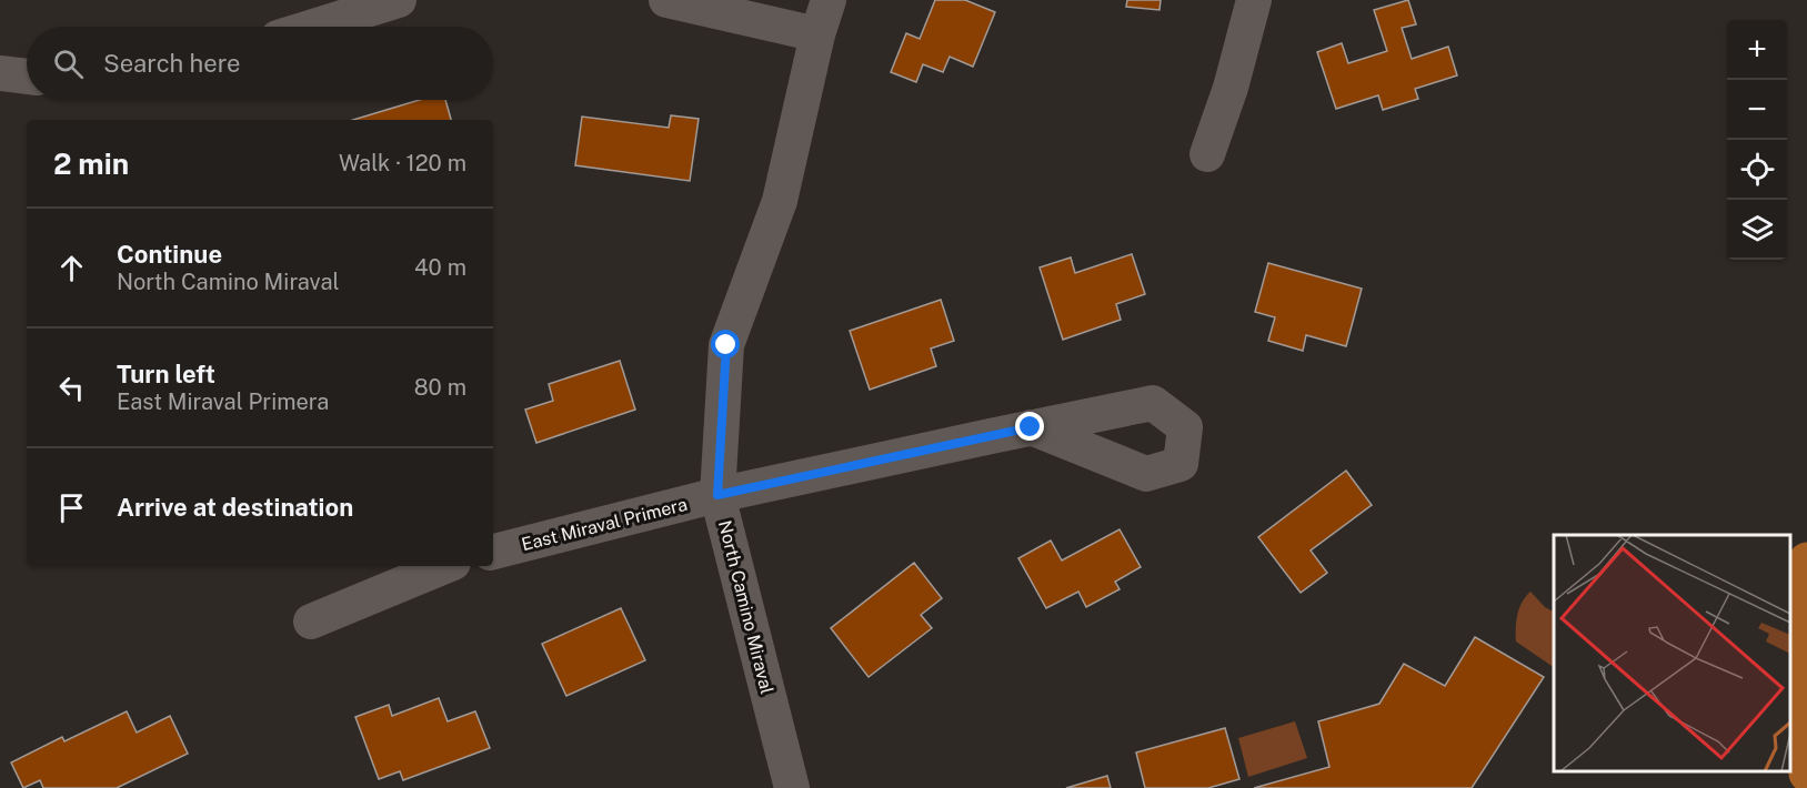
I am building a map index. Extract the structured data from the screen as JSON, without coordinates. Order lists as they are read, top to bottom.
{
  "streets": {
    "street": ["East Miraval Primera", "North Camino Miraval"]
  },
  "crossings": [
    ["East Miraval Primera", "North Camino Miraval"]
  ],
  "page": {
    "map_buttons": ["+", "−"],
    "search": "Search here",
    "heading": ["2 min", "Walk · 120 m"],
    "list": [
      ["Continue", "North Camino Miraval", "40 m"],
      ["Turn left", "East Miraval Primera", "80 m"],
      "Arrive at destination"
    ]
  }
}
